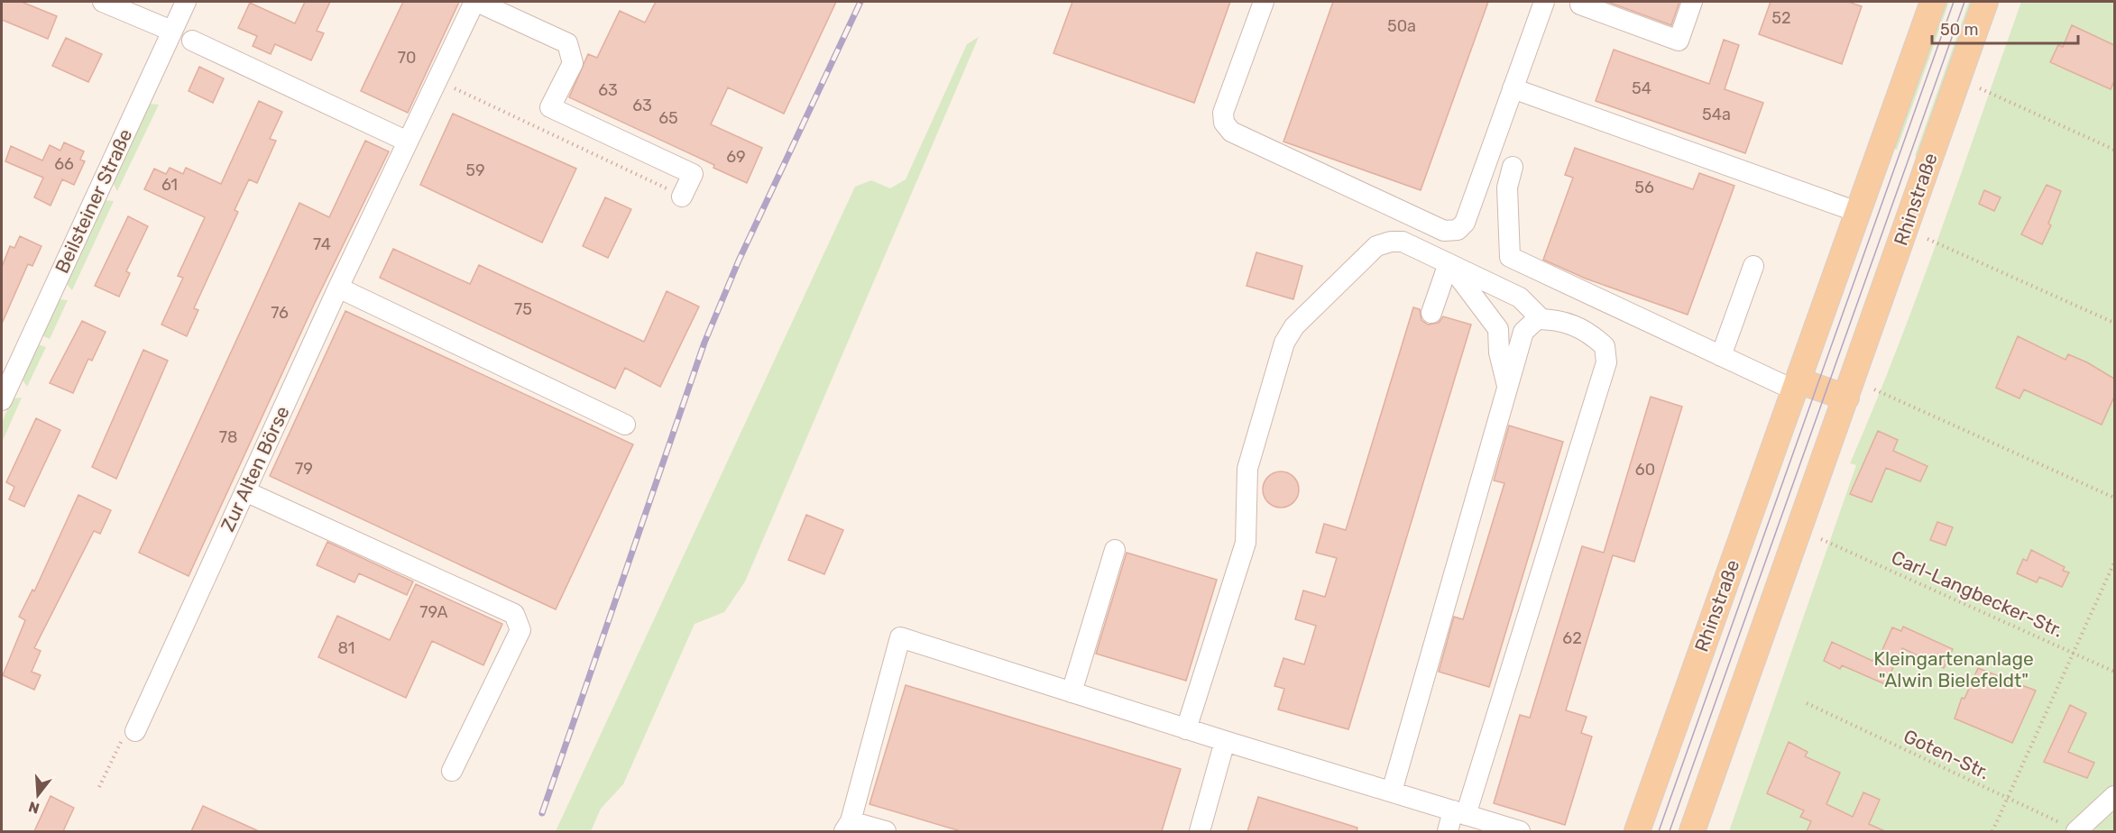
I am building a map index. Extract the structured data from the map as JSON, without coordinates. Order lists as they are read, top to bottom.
{
  "streets": {
    "main road": ["Rhinstraße"],
    "street": ["Beilsteiner Straße", "Zur Alten Börse"],
    "path": ["Carl-Langbecker-Str.", "Goten-Str."]
  },
  "parks": ["Kleingartenanlage \"Alwin Bielefeldt\""],
  "house_numbers": [
    "52",
    "50a",
    "70",
    "54",
    "63",
    "63",
    "54a",
    "65",
    "69",
    "66",
    "59",
    "61",
    "56",
    "74",
    "75",
    "76",
    "78",
    "79",
    "60",
    "79A",
    "62",
    "81"
  ],
  "scale_bar": "50 m",
  "north": "bottom"
}
